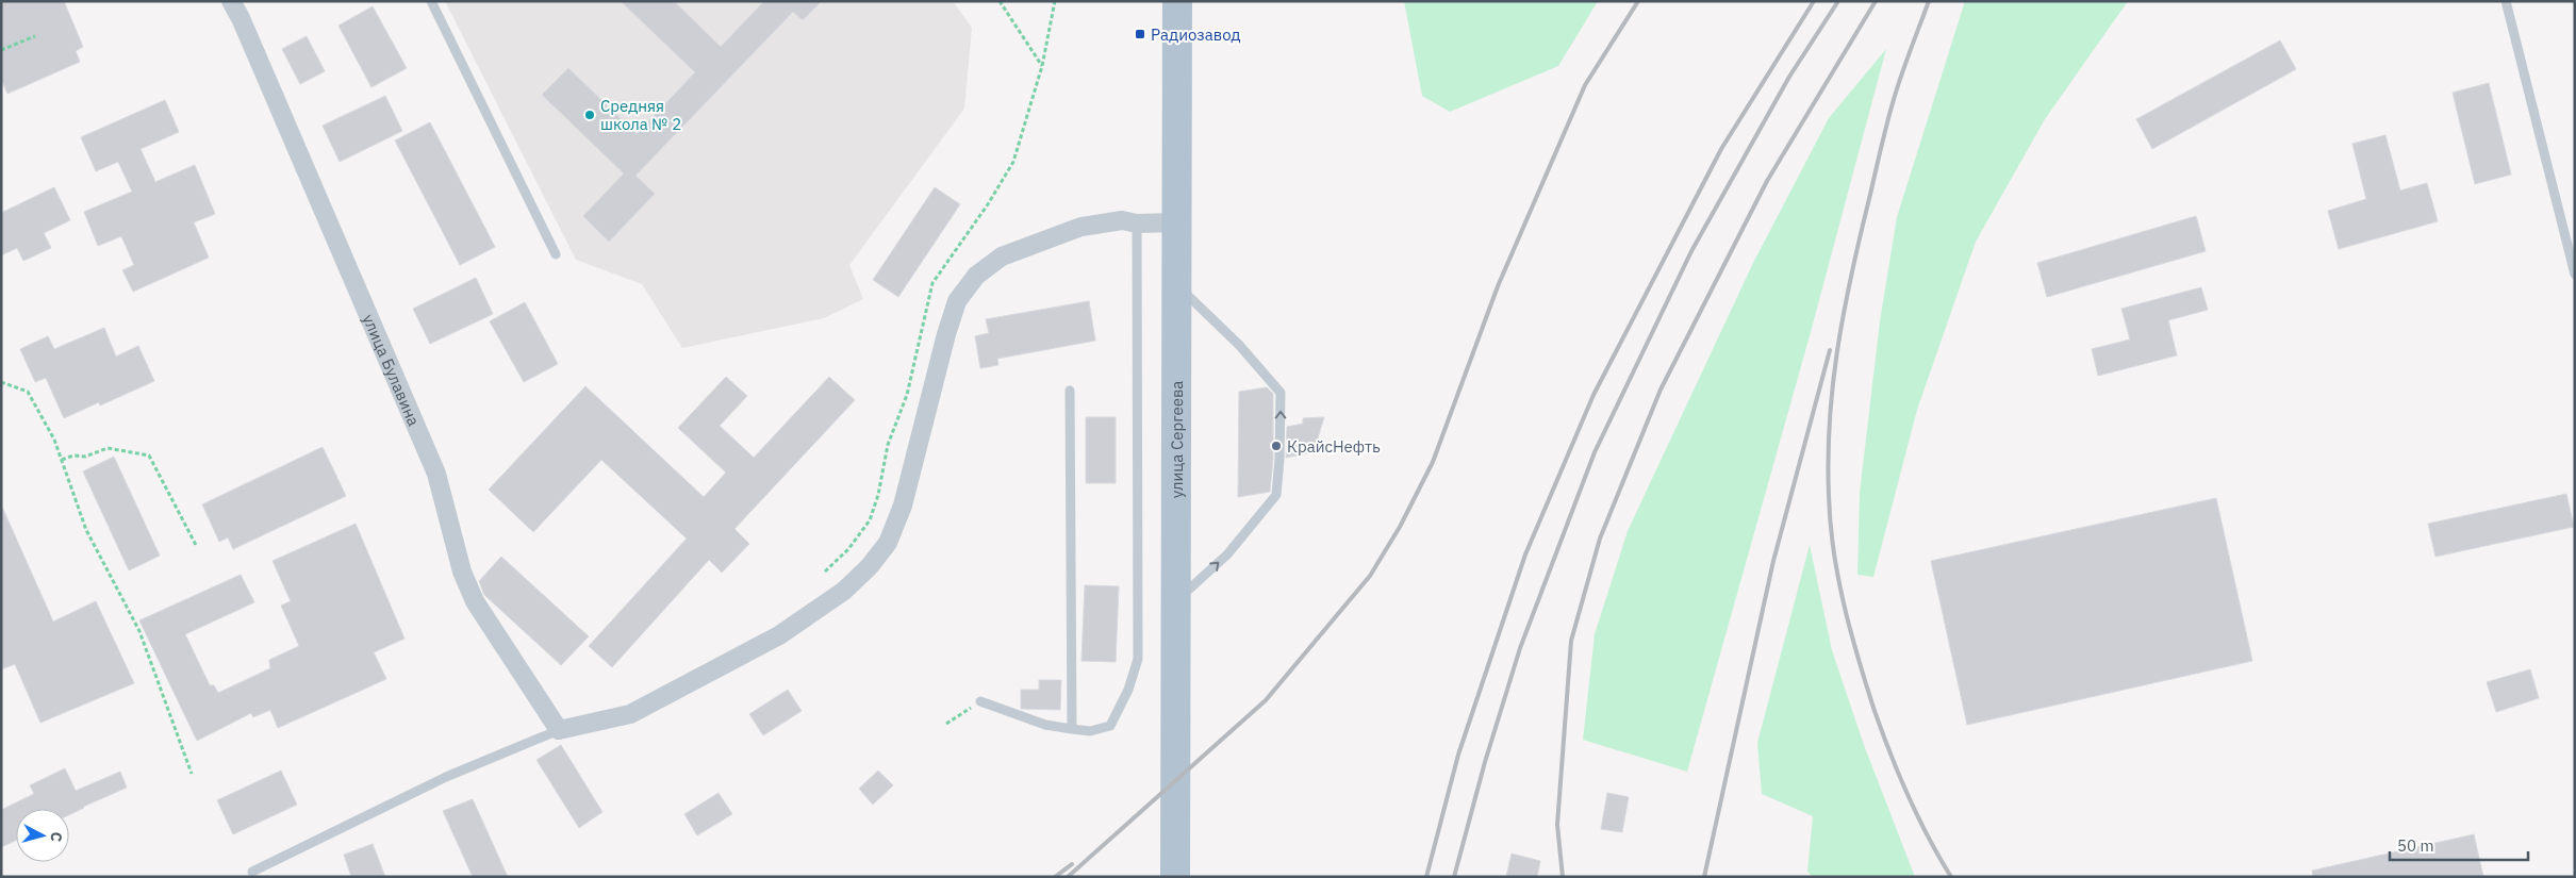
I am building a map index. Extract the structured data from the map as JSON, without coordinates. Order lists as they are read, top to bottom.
{
  "streets": {
    "main road": ["улица Сергеева"],
    "street": ["улица Булавина"]
  },
  "places": {
    "transit": ["Радиозавод"],
    "other": ["Средняя школа № 2", "КрайсНефть"]
  },
  "scale_bar": "50 m",
  "north": "right"
}
